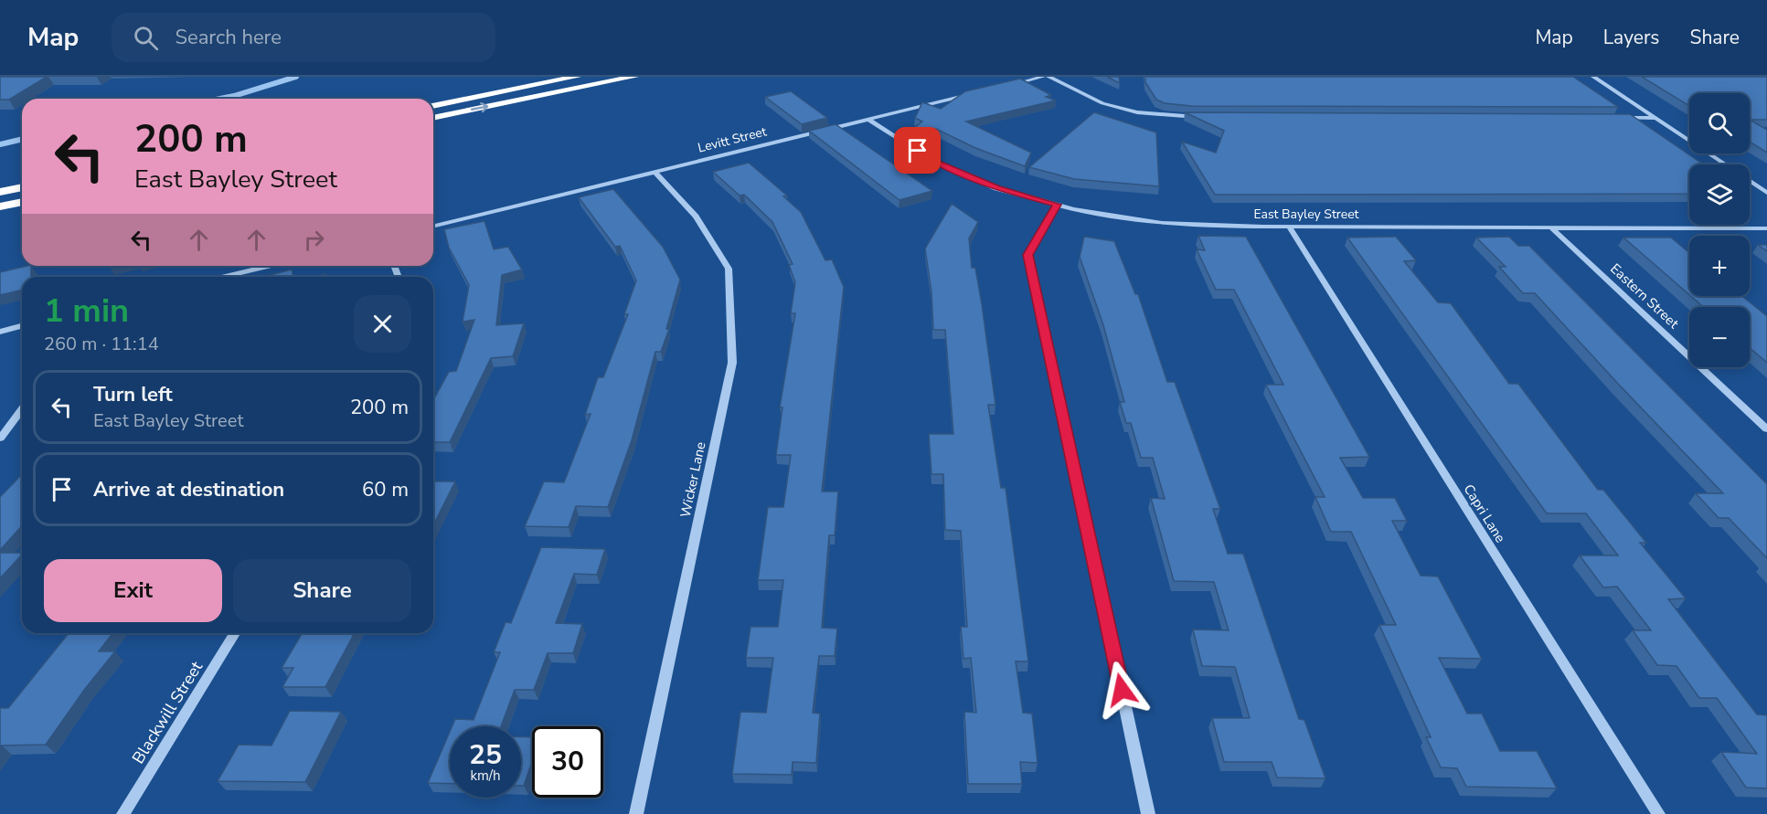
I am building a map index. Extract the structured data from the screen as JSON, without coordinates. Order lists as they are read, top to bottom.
{
  "streets": {
    "street": [
      "Levitt Street",
      "East Bayley Street",
      "Eastern Street",
      "Wicker Lane",
      "Capri Lane",
      "Blackwill Street"
    ]
  },
  "crossings": [
    ["Levitt Street", "East Bayley Street"],
    ["Levitt Street", "Wicker Lane"],
    ["East Bayley Street", "Eastern Street"],
    ["East Bayley Street", "Capri Lane"]
  ],
  "page": {
    "header": "Map",
    "search": "Search here",
    "nav": ["Map", "Layers", "Share"],
    "map_buttons": ["+", "−"],
    "turn": ["200 m", "East Bayley Street"],
    "heading": ["1 min", "260 m · 11:14"],
    "list": [
      {
        "name": "Turn left",
        "note": "East Bayley Street",
        "value": "200 m"
      },
      {
        "name": "Arrive at destination",
        "value": "60 m"
      }
    ],
    "buttons": ["Exit", "Share"],
    "speed": "25 km/h",
    "limit": "30"
  }
}
